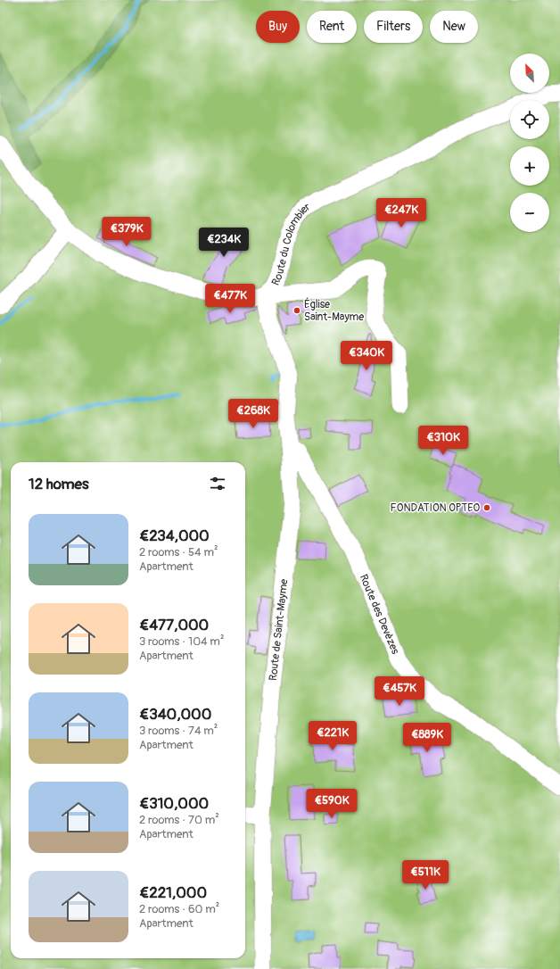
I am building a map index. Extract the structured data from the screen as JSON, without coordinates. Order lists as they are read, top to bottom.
{
  "streets": {
    "street": ["Route du Colombier", "Route des Devèzes", "Route de Saint-Mayme"]
  },
  "crossings": [
    ["Route du Colombier", "Route de Saint-Mayme"],
    ["Route des Devèzes", "Route de Saint-Mayme"]
  ],
  "places": ["Église Saint-Mayme", "FONDATION OPTEO"],
  "north": "top left",
  "page": {
    "chip": [
      "Buy",
      "Rent",
      "Filters",
      "New"
    ],
    "map_buttons": ["+", "−"],
    "price": [
      "€247K",
      "€379K",
      "€234K",
      "€477K",
      "€340K",
      "€268K",
      "€310K",
      "€457K",
      "€221K",
      "€889K",
      "€590K",
      "€511K"
    ],
    "heading": "12 homes",
    "list": [
      {
        "name": "€234,000",
        "note": "2 rooms · 54 m² · Apartment"
      },
      {
        "name": "€477,000",
        "note": "3 rooms · 104 m² · Apartment"
      },
      {
        "name": "€340,000",
        "note": "3 rooms · 74 m² · Apartment"
      },
      {
        "name": "€310,000",
        "note": "2 rooms · 70 m² · Apartment"
      },
      {
        "name": "€221,000",
        "note": "2 rooms · 60 m² · Apartment"
      }
    ]
  }
}
